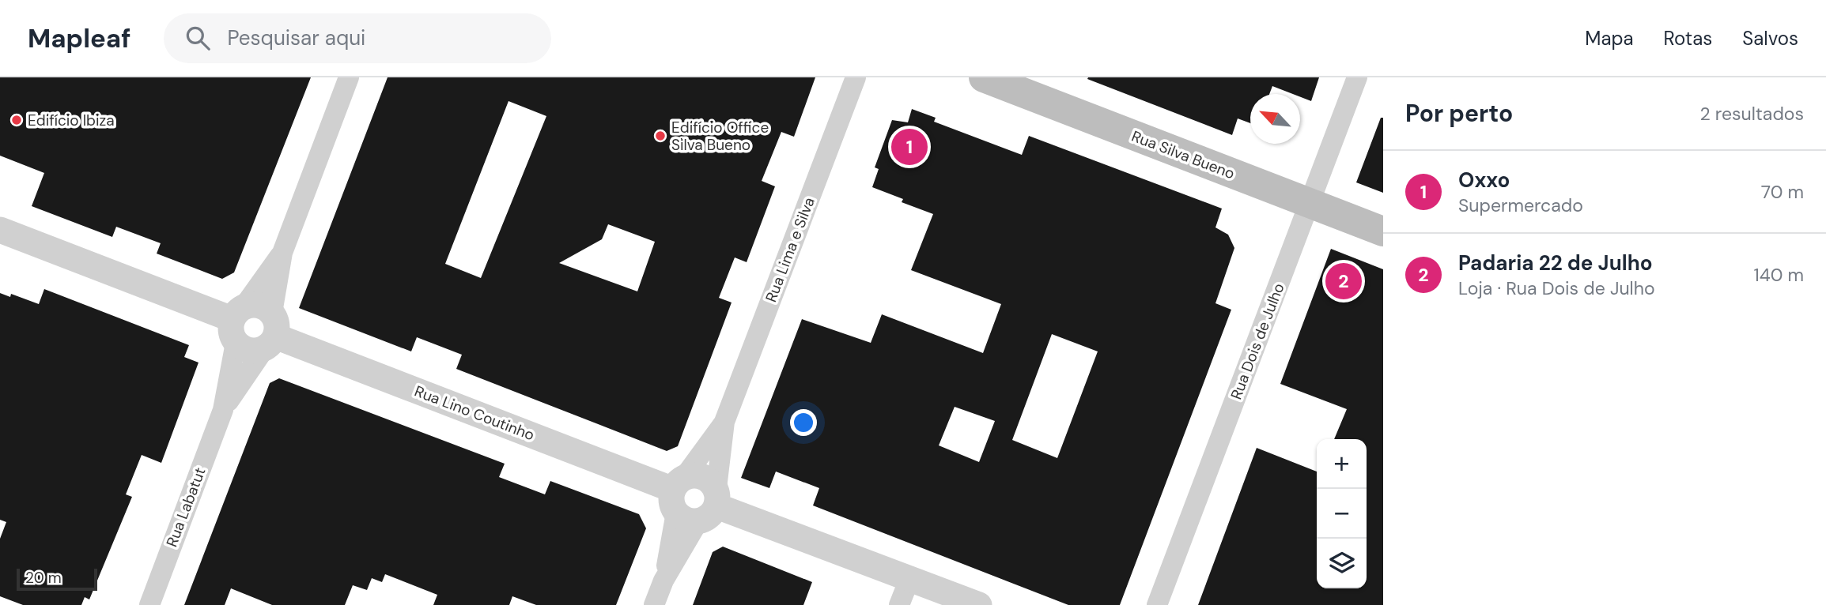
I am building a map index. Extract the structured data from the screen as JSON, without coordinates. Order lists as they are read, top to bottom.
{
  "streets": {
    "main road": ["Rua Silva Bueno"],
    "street": [
      "Rua Lima e Silva",
      "Rua Dois de Julho",
      "Rua Lino Coutinho",
      "Rua Labatut"
    ]
  },
  "crossings": [
    ["Rua Silva Bueno", "Rua Dois de Julho"],
    ["Rua Lima e Silva", "Rua Lino Coutinho"],
    ["Rua Lino Coutinho", "Rua Labatut"]
  ],
  "places": ["Edifício Ibiza", "Edifício Office Silva Bueno"],
  "scale_bar": "20 m",
  "north": "top left",
  "page": {
    "header": "Mapleaf",
    "search": "Pesquisar aqui",
    "nav": ["Mapa", "Rotas", "Salvos"],
    "heading": ["Por perto", "2 resultados"],
    "pins": ["1", "2"],
    "list": [
      {
        "mark": "1",
        "name": "Oxxo",
        "note": "Supermercado",
        "value": "70 m"
      },
      {
        "mark": "2",
        "name": "Padaria 22 de Julho",
        "note": "Loja · Rua Dois de Julho",
        "value": "140 m"
      }
    ],
    "map_buttons": ["+", "−"],
    "scale": "20 m"
  }
}
